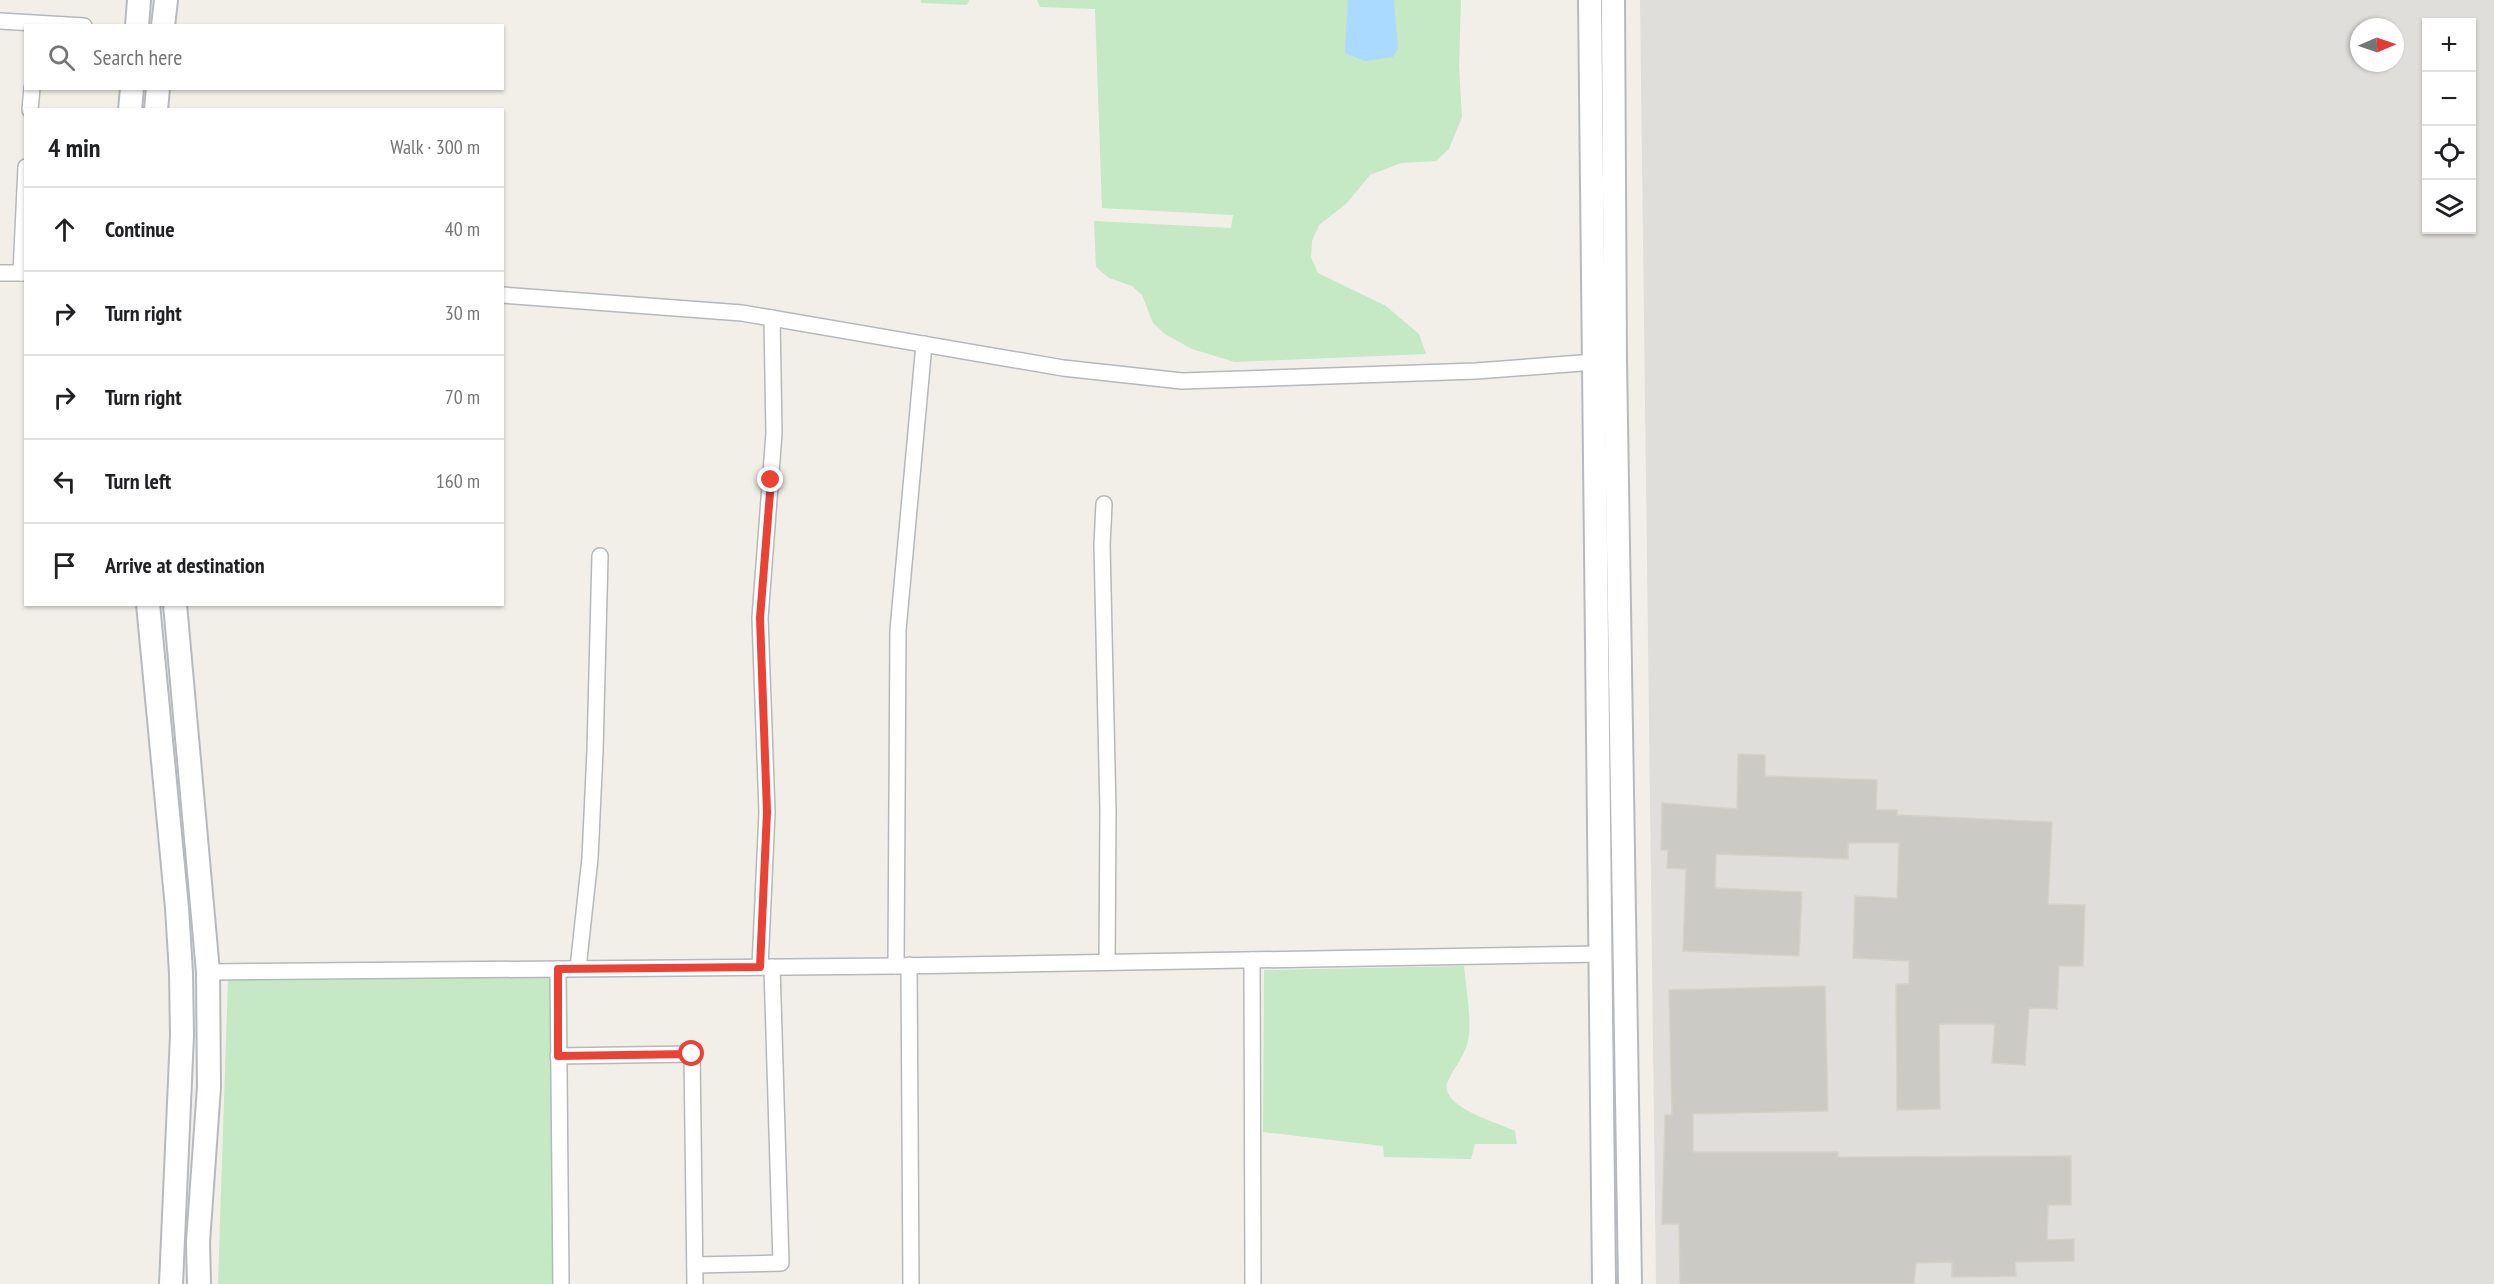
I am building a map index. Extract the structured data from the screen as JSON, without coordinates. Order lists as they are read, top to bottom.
{
  "north": "right",
  "page": {
    "map_buttons": ["+", "−"],
    "search": "Search here",
    "heading": ["4 min", "Walk · 300 m"],
    "list": [
      ["Continue", "40 m"],
      ["Turn right", "30 m"],
      ["Turn right", "70 m"],
      ["Turn left", "160 m"],
      "Arrive at destination"
    ]
  }
}
